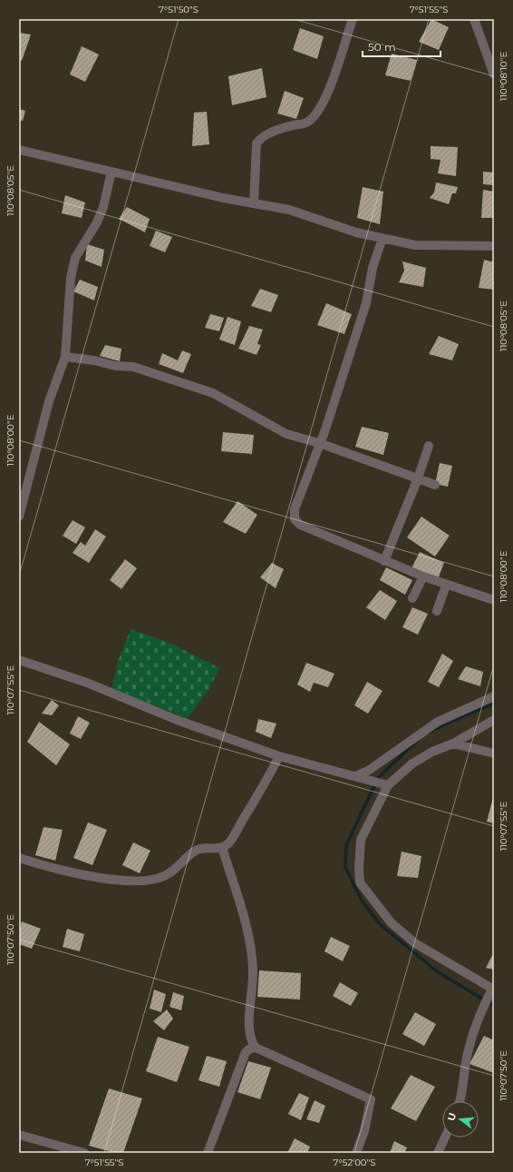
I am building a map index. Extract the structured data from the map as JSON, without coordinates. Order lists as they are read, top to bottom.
{
  "scale_bar": "50 m",
  "north": "left",
  "coordinates": [
    "7°51'50\"S",
    "7°51'55\"S",
    "110°08'10\"E",
    "110°08'05\"E",
    "110°08'00\"E",
    "110°07'55\"E",
    "110°07'50\"E",
    "7°52'00\"S"
  ]
}
